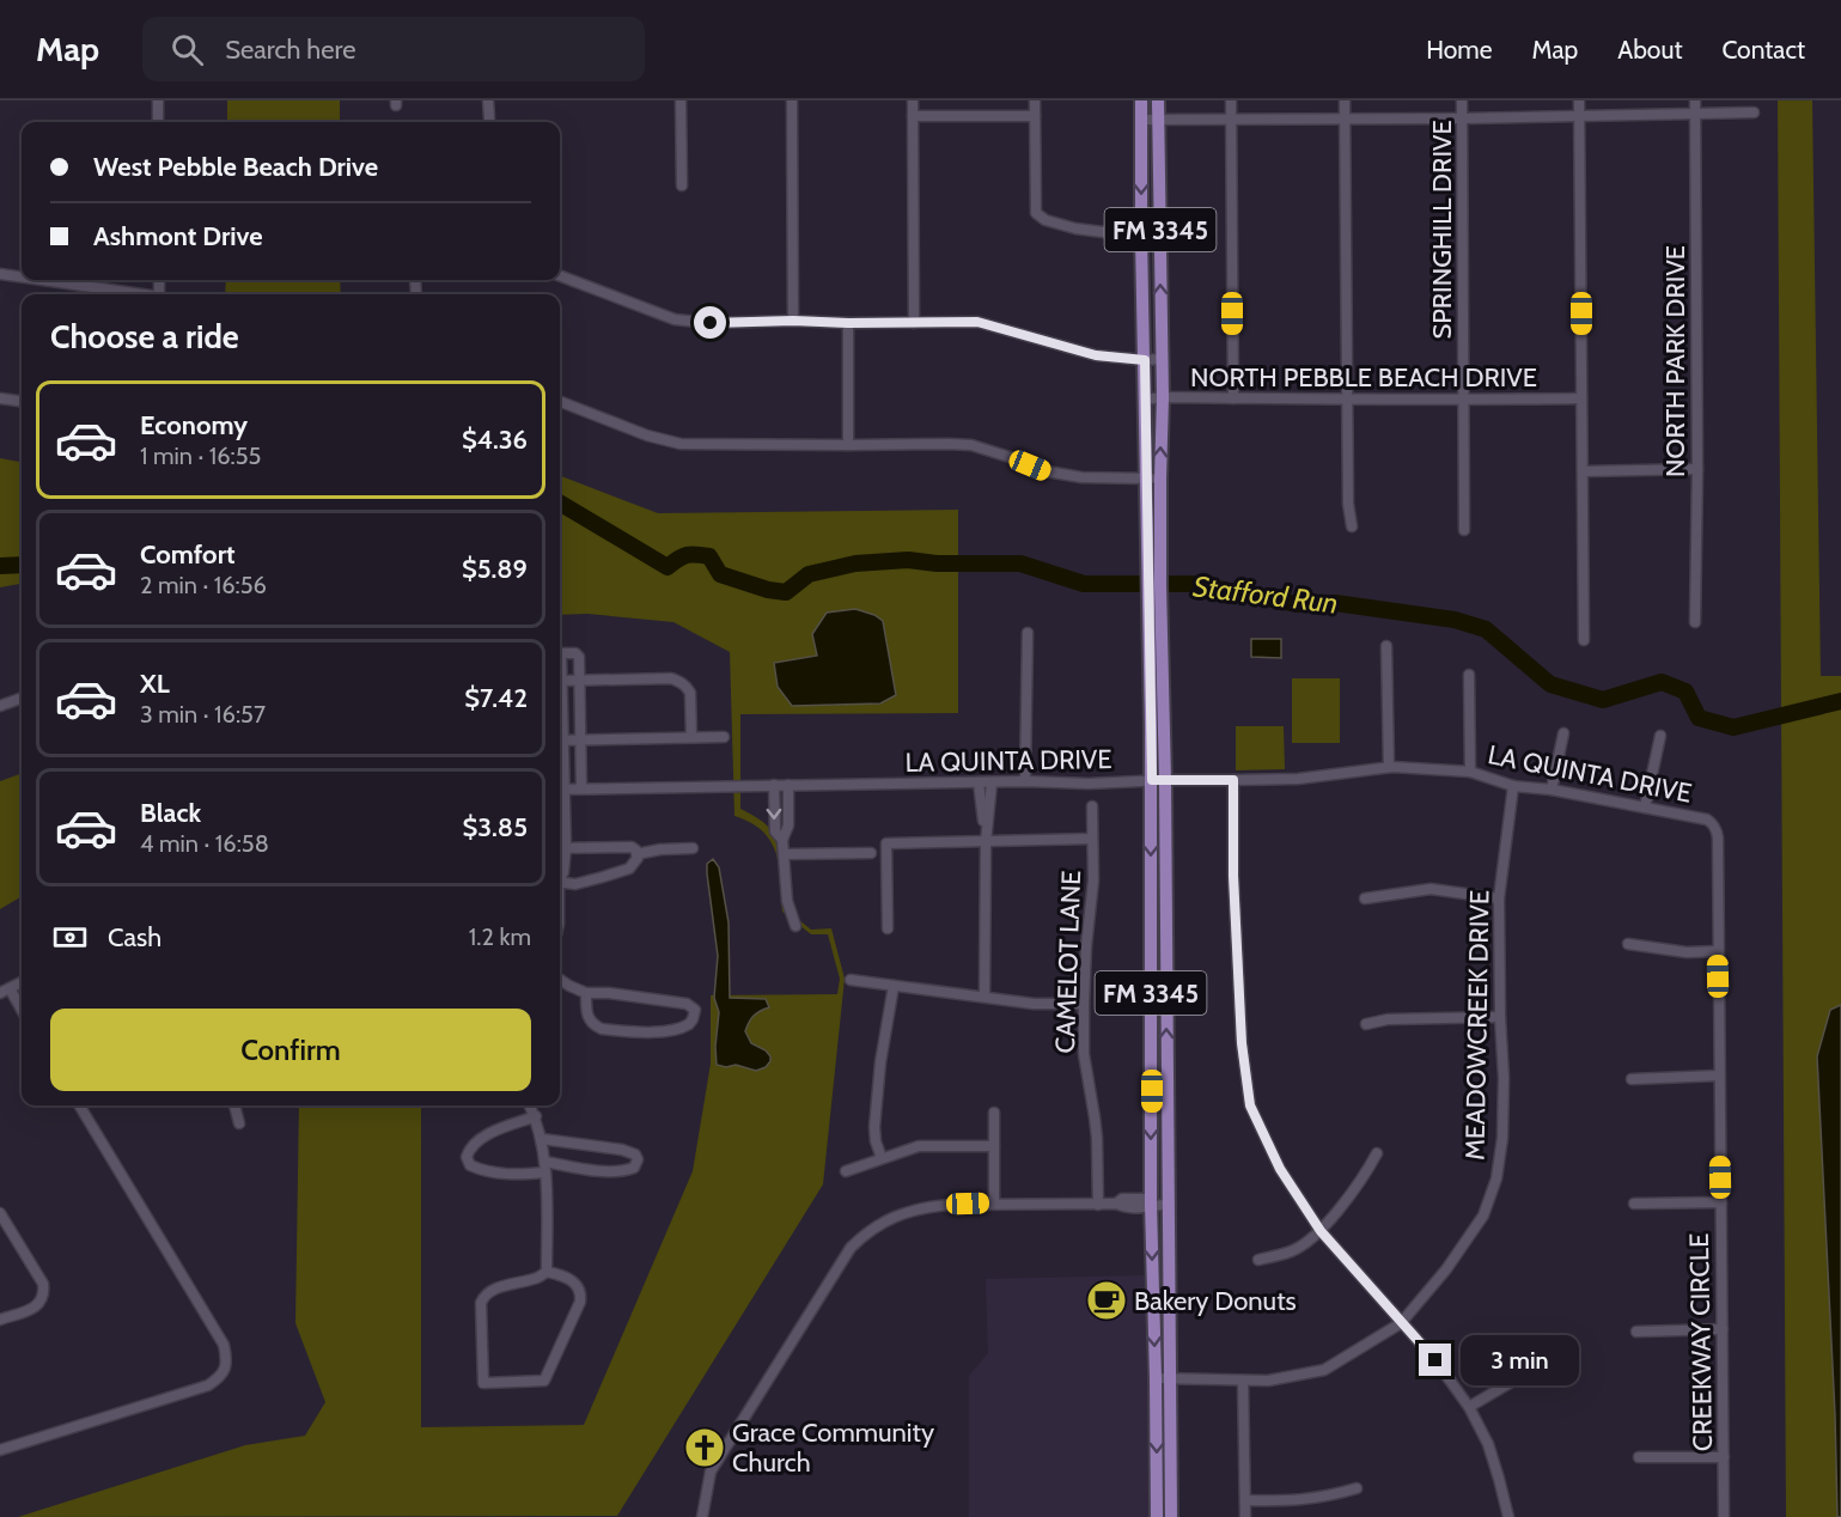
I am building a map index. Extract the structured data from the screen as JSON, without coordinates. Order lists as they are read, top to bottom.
{
  "streets": {
    "main road": ["FM 3345"],
    "street": [
      "SPRINGHILL DRIVE",
      "NORTH PARK DRIVE",
      "NORTH PEBBLE BEACH DRIVE",
      "LA QUINTA DRIVE",
      "CAMELOT LANE",
      "MEADOWCREEK DRIVE",
      "CREEKWAY CIRCLE"
    ]
  },
  "crossings": [
    ["FM 3345", "NORTH PEBBLE BEACH DRIVE"],
    ["FM 3345", "LA QUINTA DRIVE"],
    ["FM 3345", "MEADOWCREEK DRIVE"],
    ["SPRINGHILL DRIVE", "NORTH PEBBLE BEACH DRIVE"],
    ["LA QUINTA DRIVE", "MEADOWCREEK DRIVE"],
    ["LA QUINTA DRIVE", "CREEKWAY CIRCLE"]
  ],
  "water": ["Stafford Run"],
  "places": {
    "cafe": ["Bakery Donuts"],
    "church": ["Grace Community Church"]
  },
  "page": {
    "header": "Map",
    "search": "Search here",
    "nav": [
      "Home",
      "Map",
      "About",
      "Contact"
    ],
    "banner": ["West Pebble Beach Drive", "Ashmont Drive"],
    "heading": "Choose a ride",
    "list": [
      {
        "name": "Economy",
        "note": "1 min · 16:55",
        "value": "$4.36"
      },
      {
        "name": "Comfort",
        "note": "2 min · 16:56",
        "value": "$5.89"
      },
      {
        "name": "XL",
        "note": "3 min · 16:57",
        "value": "$7.42"
      },
      {
        "name": "Black",
        "note": "4 min · 16:58",
        "value": "$3.85"
      }
    ],
    "pay": ["Cash", "1.2 km"],
    "buttons": "Confirm",
    "bubble": "3 min"
  }
}
